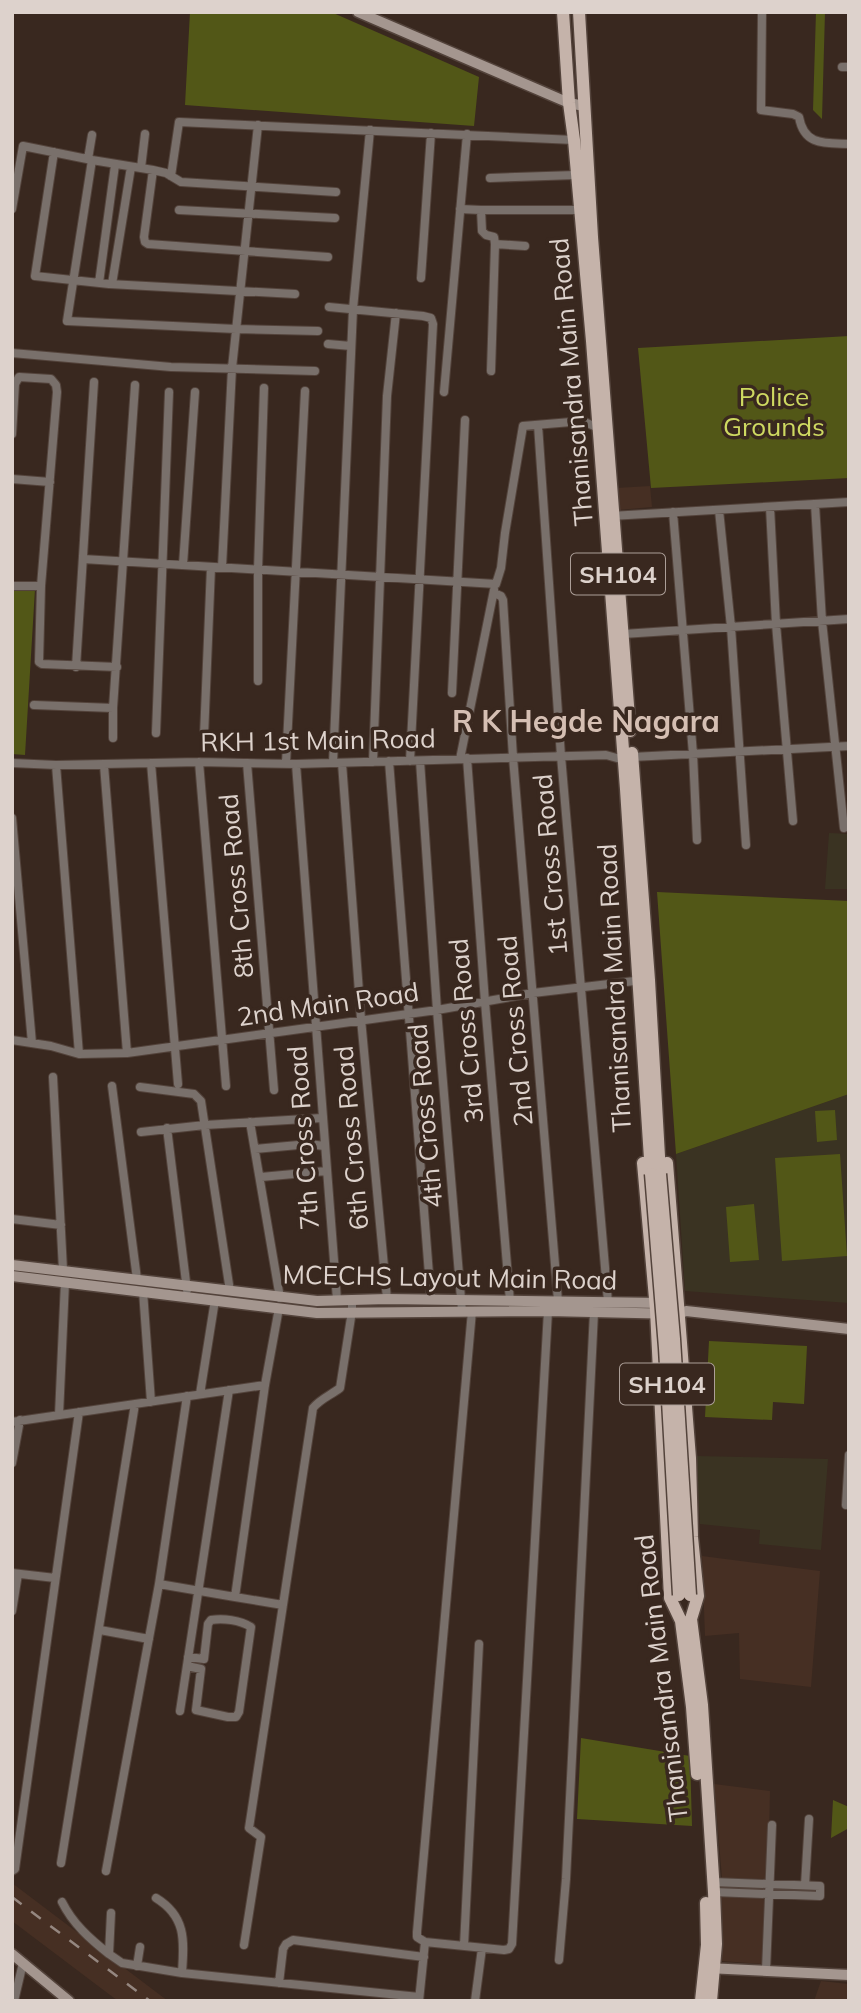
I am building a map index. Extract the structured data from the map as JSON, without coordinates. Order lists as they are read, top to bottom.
{
  "streets": {
    "main road": ["Thanisandra Main Road", "SH104", "MCECHS Layout Main Road"],
    "street": [
      "RKH 1st Main Road",
      "1st Cross Road",
      "8th Cross Road",
      "2nd Main Road",
      "3rd Cross Road",
      "2nd Cross Road",
      "4th Cross Road",
      "7th Cross Road",
      "6th Cross Road"
    ]
  },
  "crossings": [
    ["Thanisandra Main Road", "SH104"],
    ["Thanisandra Main Road", "RKH 1st Main Road"],
    ["Thanisandra Main Road", "2nd Main Road"],
    ["Thanisandra Main Road", "MCECHS Layout Main Road"],
    ["RKH 1st Main Road", "1st Cross Road"],
    ["RKH 1st Main Road", "8th Cross Road"],
    ["RKH 1st Main Road", "3rd Cross Road"],
    ["RKH 1st Main Road", "2nd Cross Road"],
    ["RKH 1st Main Road", "4th Cross Road"],
    ["RKH 1st Main Road", "7th Cross Road"],
    ["RKH 1st Main Road", "6th Cross Road"],
    ["1st Cross Road", "2nd Main Road"],
    ["1st Cross Road", "3rd Cross Road"],
    ["1st Cross Road", "MCECHS Layout Main Road"],
    ["8th Cross Road", "2nd Main Road"],
    ["2nd Main Road", "3rd Cross Road"],
    ["2nd Main Road", "2nd Cross Road"],
    ["2nd Main Road", "4th Cross Road"],
    ["2nd Main Road", "7th Cross Road"],
    ["2nd Main Road", "6th Cross Road"],
    ["3rd Cross Road", "2nd Cross Road"],
    ["3rd Cross Road", "MCECHS Layout Main Road"],
    ["2nd Cross Road", "MCECHS Layout Main Road"],
    ["4th Cross Road", "MCECHS Layout Main Road"],
    ["7th Cross Road", "MCECHS Layout Main Road"],
    ["6th Cross Road", "MCECHS Layout Main Road"]
  ],
  "districts": ["R K Hegde Nagara"],
  "parks": ["Police Grounds"]
}
